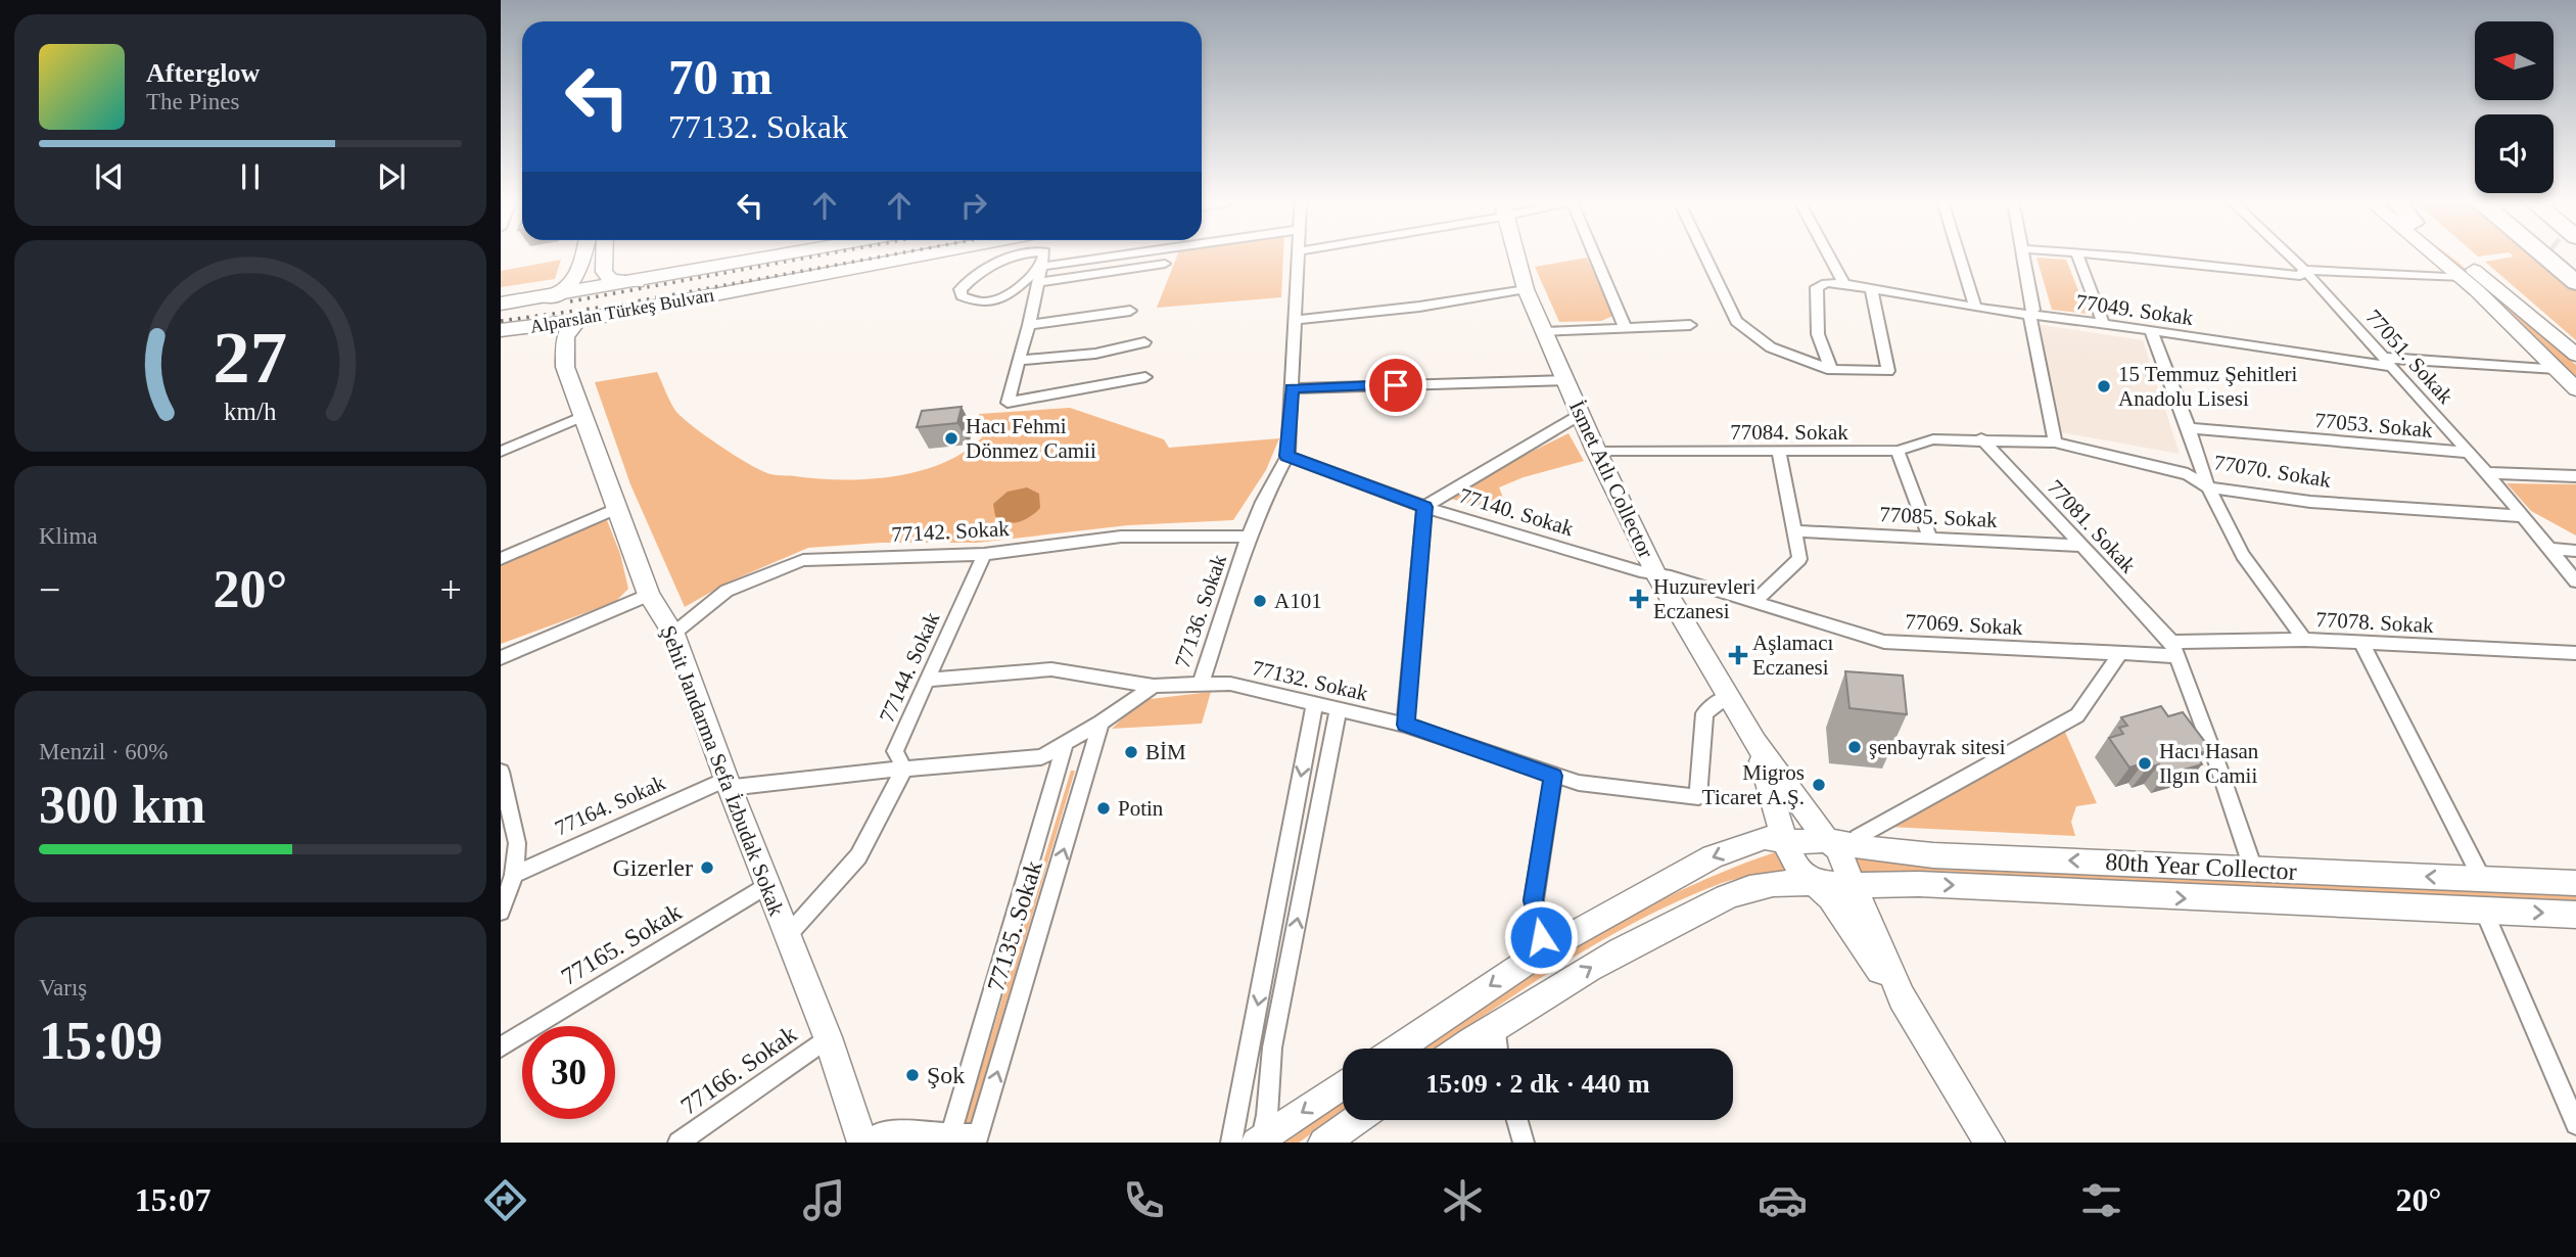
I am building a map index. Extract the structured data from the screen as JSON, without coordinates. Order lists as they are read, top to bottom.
{
  "streets": {
    "main road": [
      "Alparslan Türkeş Bulvarı",
      "İsmet Atlı Collector",
      "Şehit Jandarma Sefa İzbudak Sokak",
      "80th Year Collector"
    ],
    "street": [
      "77049. Sokak",
      "77051. Sokak",
      "77053. Sokak",
      "77084. Sokak",
      "77070. Sokak",
      "77140. Sokak",
      "77085. Sokak",
      "77081. Sokak",
      "77142. Sokak",
      "77136. Sokak",
      "77078. Sokak",
      "77069. Sokak",
      "77144. Sokak",
      "77132. Sokak",
      "77164. Sokak",
      "77135. Sokak",
      "77165. Sokak",
      "77166. Sokak"
    ]
  },
  "crossings": [
    ["77049. Sokak", "77051. Sokak"],
    ["Alparslan Türkeş Bulvarı", "Şehit Jandarma Sefa İzbudak Sokak"],
    ["77051. Sokak", "77053. Sokak"],
    ["77051. Sokak", "77070. Sokak"],
    ["77084. Sokak", "77070. Sokak"],
    ["77084. Sokak", "İsmet Atlı Collector"],
    ["77084. Sokak", "77081. Sokak"],
    ["77070. Sokak", "77081. Sokak"],
    ["İsmet Atlı Collector", "77140. Sokak"],
    ["İsmet Atlı Collector", "77132. Sokak"],
    ["İsmet Atlı Collector", "80th Year Collector"],
    ["77140. Sokak", "77136. Sokak"],
    ["77140. Sokak", "77069. Sokak"],
    ["77085. Sokak", "77081. Sokak"],
    ["77081. Sokak", "77078. Sokak"],
    ["77081. Sokak", "77069. Sokak"],
    ["77142. Sokak", "77136. Sokak"],
    ["77142. Sokak", "77144. Sokak"],
    ["77142. Sokak", "Şehit Jandarma Sefa İzbudak Sokak"],
    ["77136. Sokak", "77144. Sokak"],
    ["77136. Sokak", "77132. Sokak"],
    ["77136. Sokak", "Şehit Jandarma Sefa İzbudak Sokak"],
    ["77136. Sokak", "77164. Sokak"],
    ["77136. Sokak", "77135. Sokak"],
    ["77078. Sokak", "77069. Sokak"],
    ["Şehit Jandarma Sefa İzbudak Sokak", "77164. Sokak"],
    ["Şehit Jandarma Sefa İzbudak Sokak", "77165. Sokak"],
    ["Şehit Jandarma Sefa İzbudak Sokak", "77166. Sokak"]
  ],
  "places": {
    "other": [
      "15 Temmuz Şehitleri Anadolu Lisesi",
      "Hacı Fehmi Dönmez Camii",
      "A101",
      "şenbayrak sitesi",
      "BİM",
      "Hacı Hasan Ilgın Camii",
      "Migros Ticaret A.Ş.",
      "Potin",
      "Gizerler",
      "Şok"
    ],
    "health": ["Huzurevleri Eczanesi", "Aşlamacı Eczanesi"]
  },
  "north": "left",
  "page": {
    "turn": ["70 m", "77132. Sokak"],
    "song": ["Afterglow", "The Pines"],
    "tile": [
      "Klima",
      ["Menzil · 60%", "300 km"],
      ["Varış", "15:09"]
    ],
    "heat": ["−", "20°", "+"],
    "limit": "30",
    "trip": "15:09 · 2 dk · 440 m",
    "tabs": ["15:07", "20°"],
    "gauge": ["27", "km/h"]
  }
}
